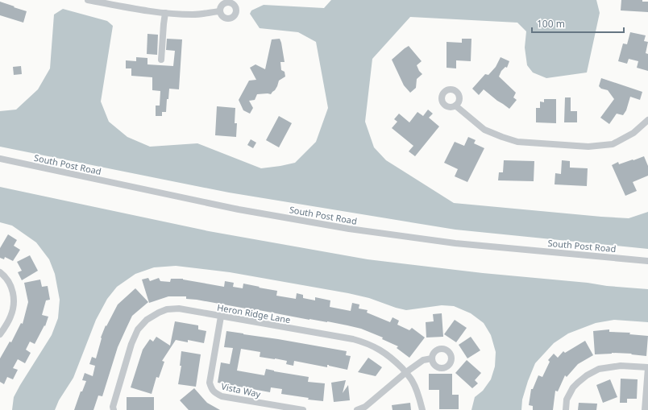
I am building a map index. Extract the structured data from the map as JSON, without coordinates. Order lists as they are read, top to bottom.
{
  "streets": {
    "street": ["South Post Road", "Heron Ridge Lane", "Vista Way"]
  },
  "crossings": [
    ["Heron Ridge Lane", "Vista Way"]
  ],
  "scale_bar": "100 m"
}
